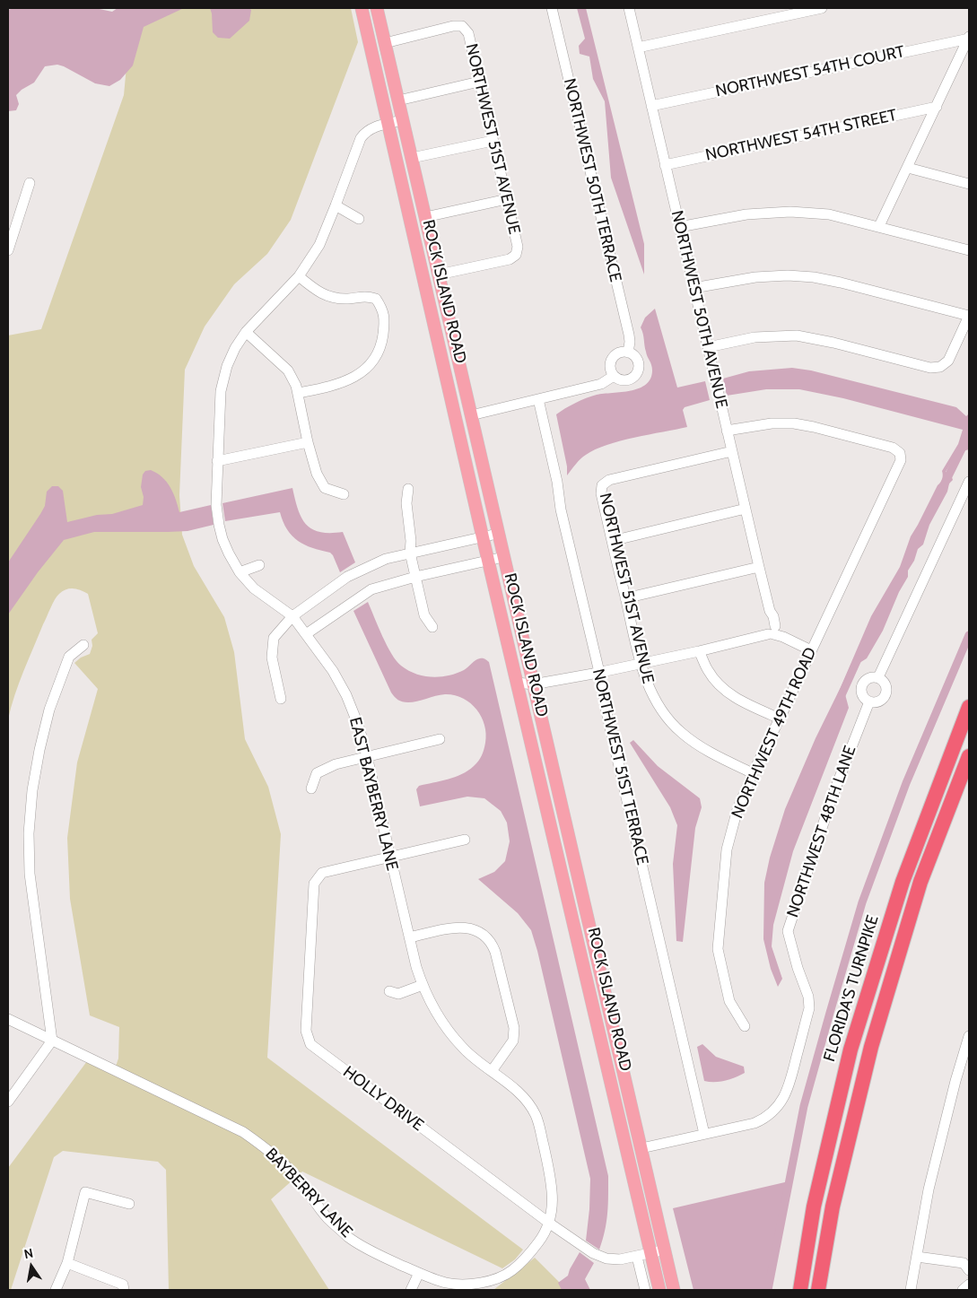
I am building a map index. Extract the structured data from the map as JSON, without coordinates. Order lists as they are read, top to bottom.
{
  "streets": {
    "highway": ["FLORIDA'S TURNPIKE"],
    "main road": ["ROCK ISLAND ROAD"],
    "street": [
      "NORTHWEST 54TH COURT",
      "NORTHWEST 54TH STREET",
      "NORTHWEST 51ST AVENUE",
      "NORTHWEST 50TH TERRACE",
      "NORTHWEST 50TH AVENUE",
      "NORTHWEST 49TH ROAD",
      "NORTHWEST 51ST TERRACE",
      "EAST BAYBERRY LANE",
      "NORTHWEST 48TH LANE",
      "HOLLY DRIVE",
      "BAYBERRY LANE"
    ]
  },
  "crossings": [
    ["NORTHWEST 54TH COURT", "NORTHWEST 50TH AVENUE"],
    ["NORTHWEST 54TH STREET", "NORTHWEST 50TH AVENUE"],
    ["NORTHWEST 51ST AVENUE", "ROCK ISLAND ROAD"],
    ["NORTHWEST 51ST AVENUE", "NORTHWEST 50TH AVENUE"],
    ["NORTHWEST 51ST AVENUE", "NORTHWEST 49TH ROAD"],
    ["ROCK ISLAND ROAD", "EAST BAYBERRY LANE"],
    ["ROCK ISLAND ROAD", "NORTHWEST 48TH LANE"],
    ["ROCK ISLAND ROAD", "HOLLY DRIVE"],
    ["NORTHWEST 50TH AVENUE", "NORTHWEST 49TH ROAD"],
    ["NORTHWEST 51ST TERRACE", "NORTHWEST 48TH LANE"],
    ["EAST BAYBERRY LANE", "HOLLY DRIVE"],
    ["EAST BAYBERRY LANE", "BAYBERRY LANE"],
    ["HOLLY DRIVE", "BAYBERRY LANE"]
  ],
  "north": "top"
}
